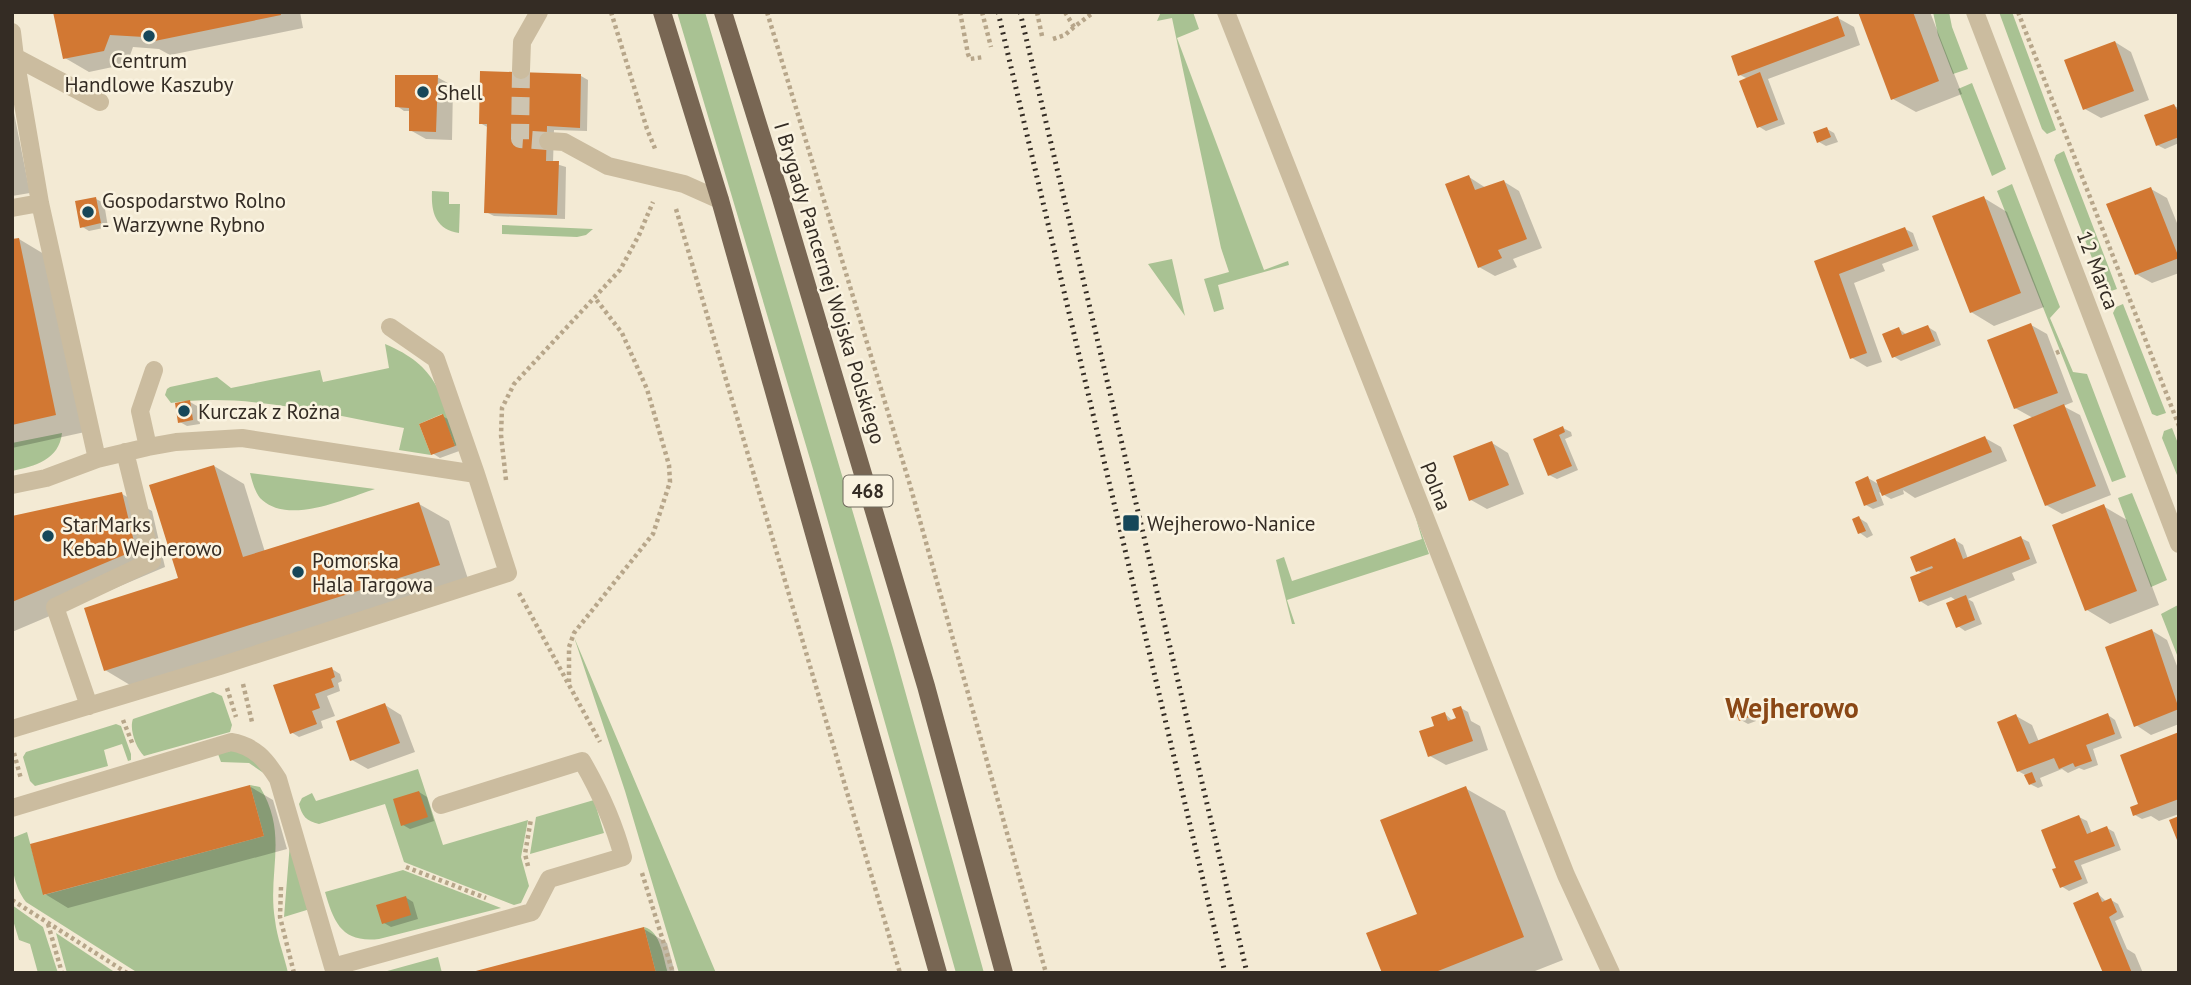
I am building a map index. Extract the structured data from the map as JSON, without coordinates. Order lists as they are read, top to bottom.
{
  "streets": {
    "main road": ["I Brygady Pancernej Wojska Polskiego", "468"],
    "street": ["12 Marca", "Polna"]
  },
  "districts": ["Wejherowo"],
  "places": {
    "other": [
      "Centrum Handlowe Kaszuby",
      "Shell",
      "Gospodarstwo Rolno - Warzywne Rybno",
      "Kurczak z Rożna",
      "StarMarks Kebab Wejherowo",
      "Pomorska Hala Targowa"
    ],
    "transit": ["Wejherowo-Nanice"]
  }
}
